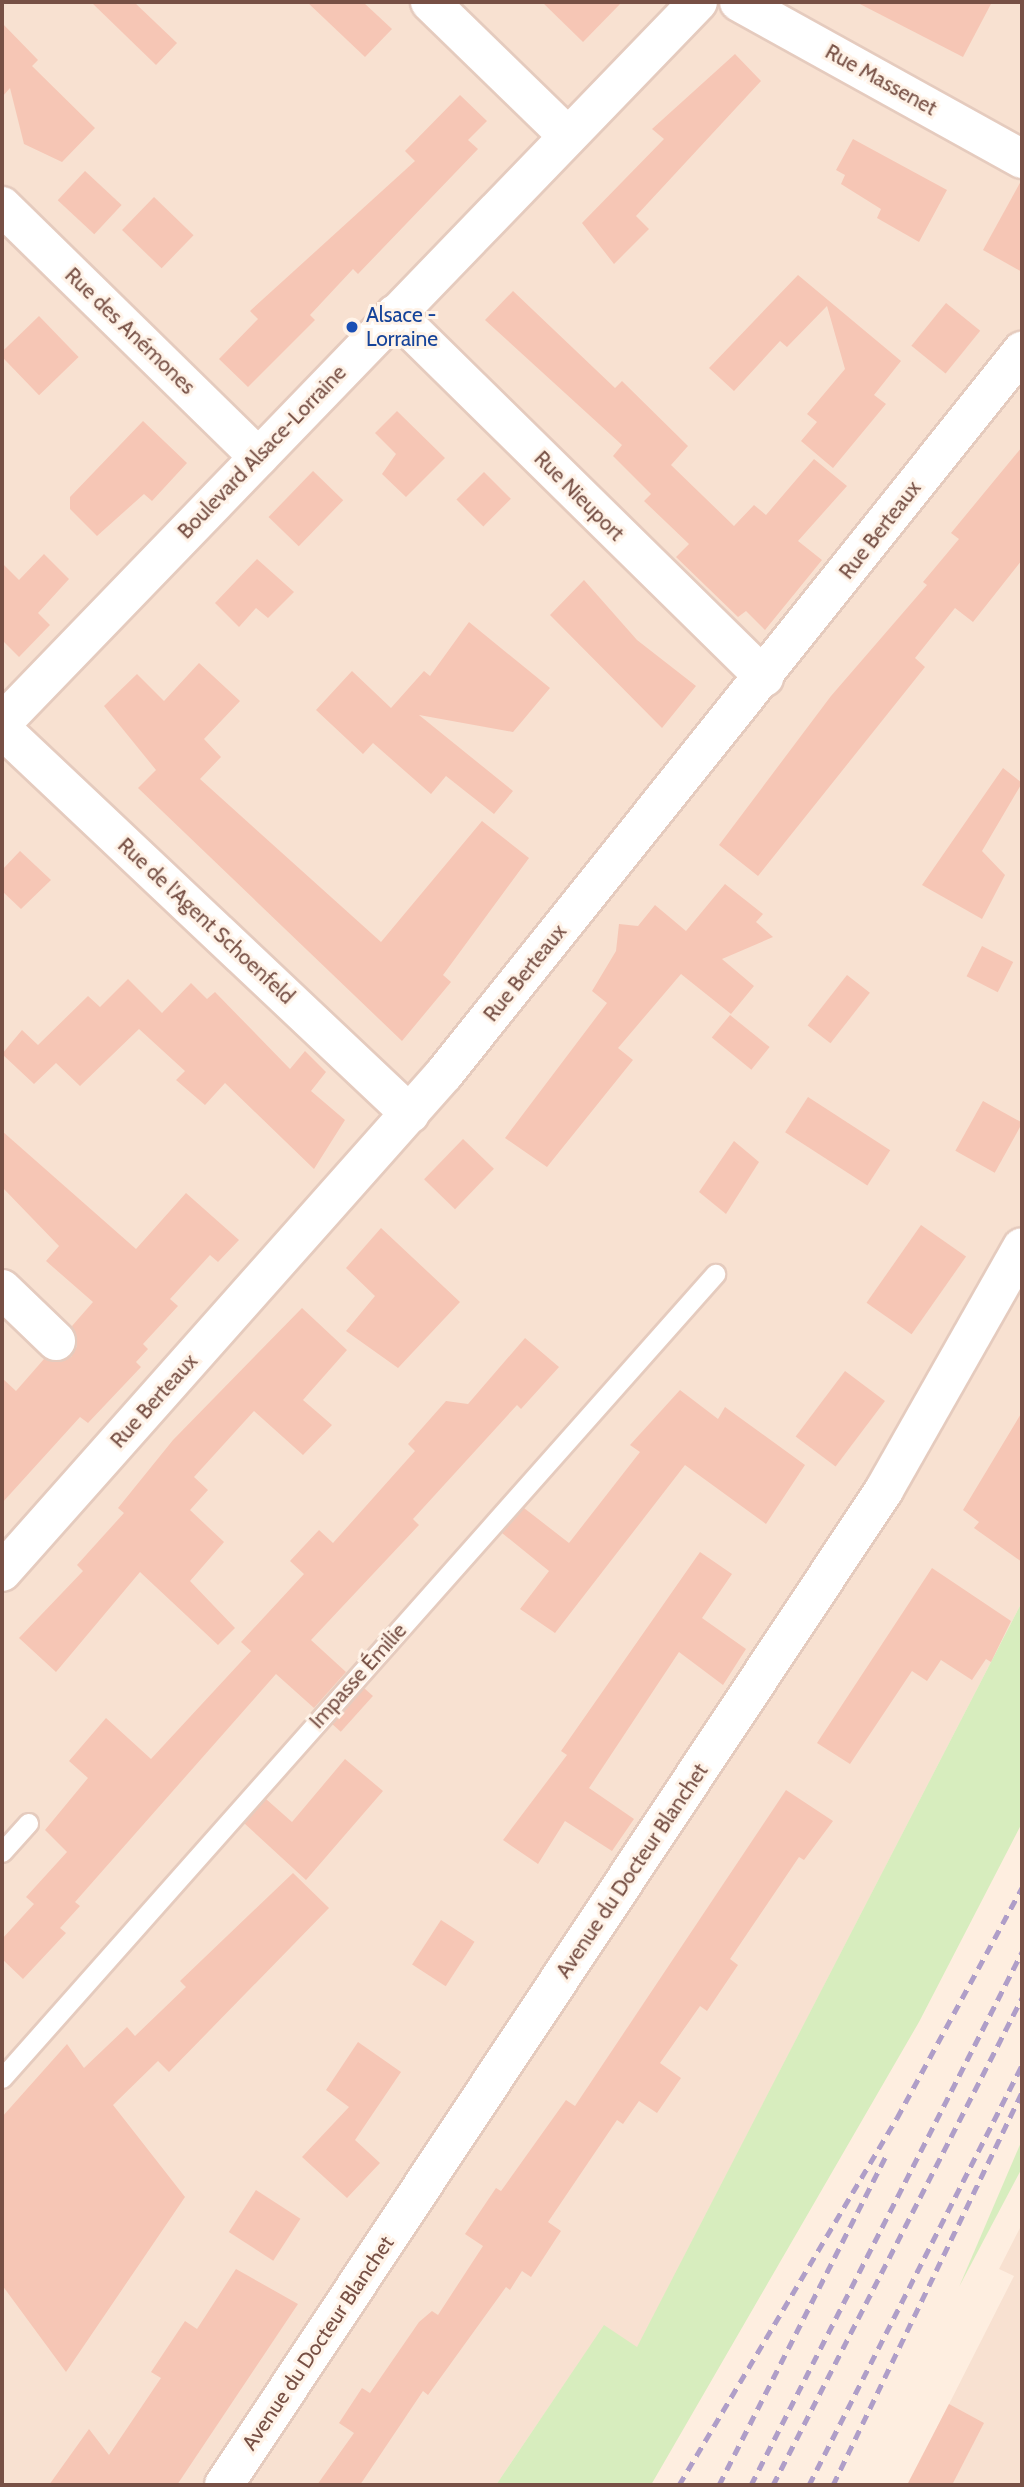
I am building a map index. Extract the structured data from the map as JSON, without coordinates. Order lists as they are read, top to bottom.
{
  "streets": {
    "street": [
      "Rue Massenet",
      "Rue des Anémones",
      "Boulevard Alsace-Lorraine",
      "Rue Nieuport",
      "Rue Berteaux",
      "Rue de l'Agent Schoenfeld",
      "Avenue du Docteur Blanchet"
    ],
    "lane": ["Impasse Émilie"]
  },
  "crossings": [
    ["Rue des Anémones", "Boulevard Alsace-Lorraine"],
    ["Boulevard Alsace-Lorraine", "Rue Nieuport"],
    ["Rue Nieuport", "Rue Berteaux"],
    ["Rue Berteaux", "Rue de l'Agent Schoenfeld"]
  ],
  "places": ["Alsace - Lorraine"]
}
